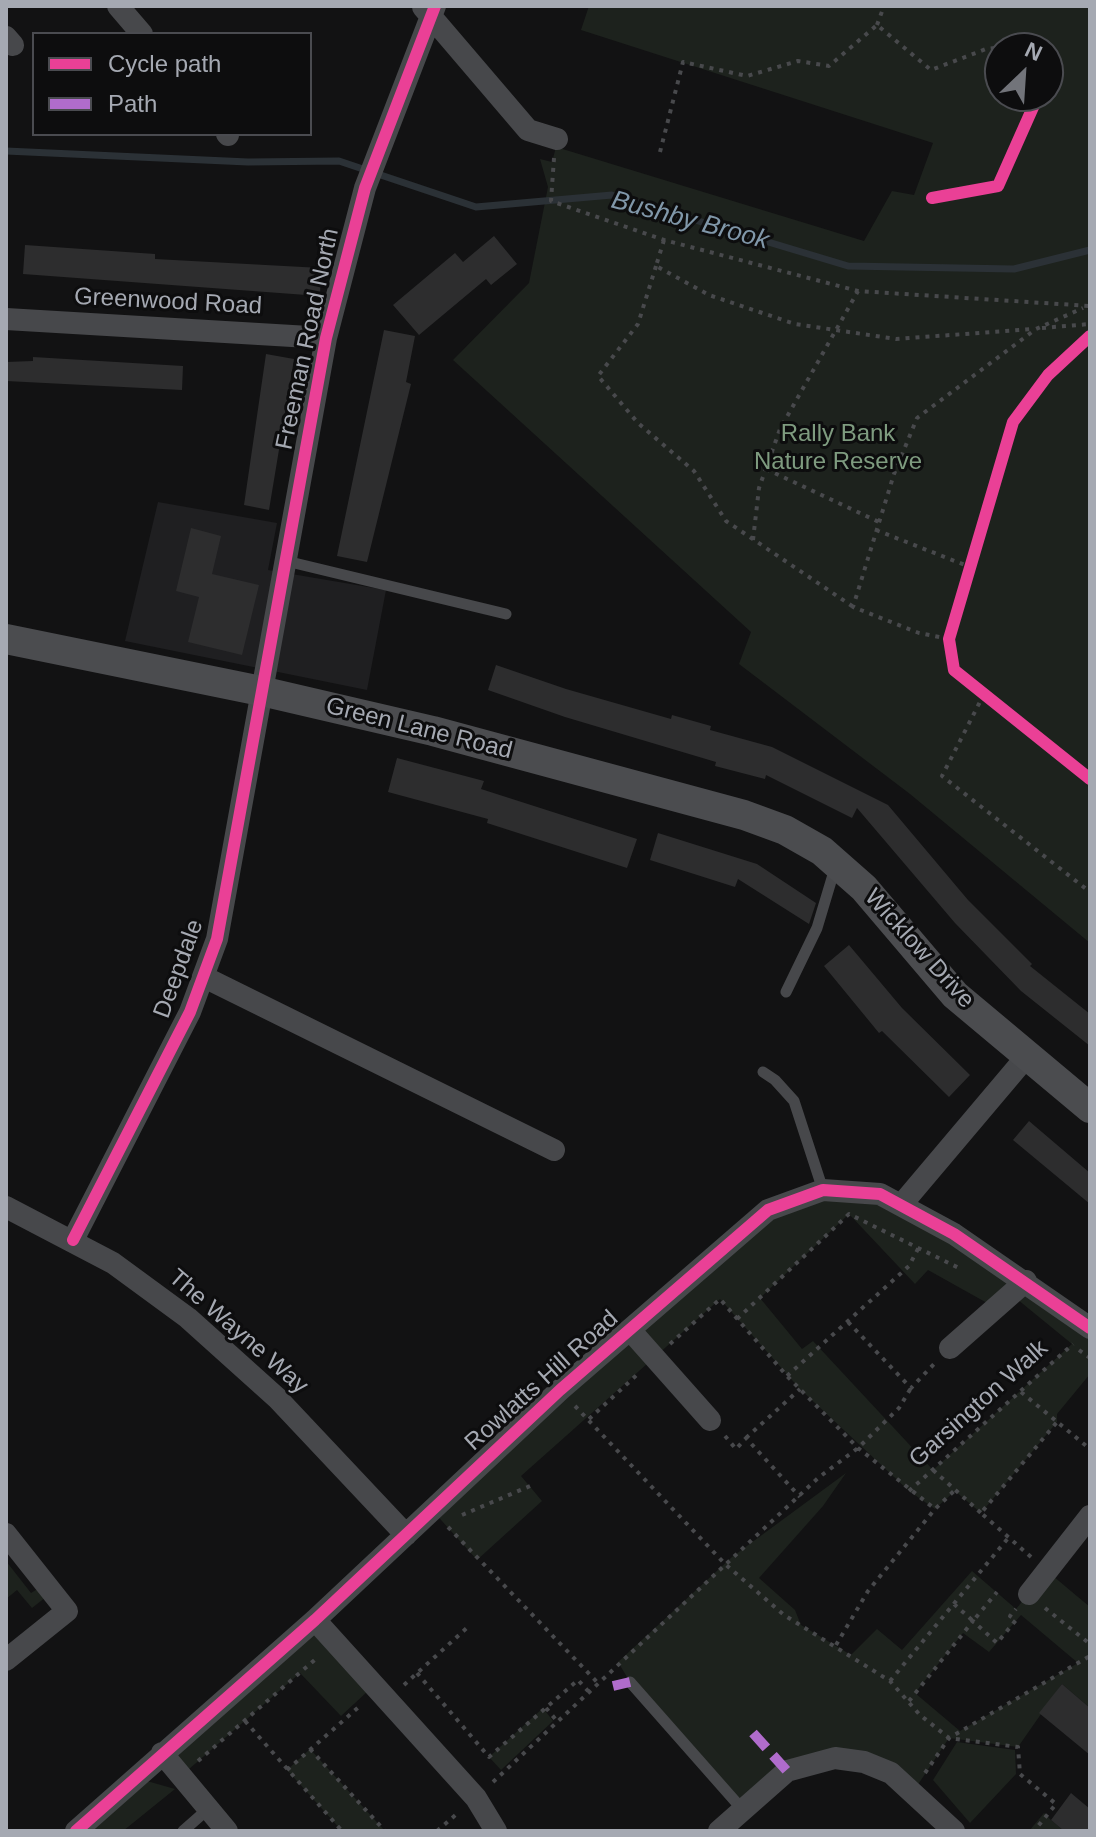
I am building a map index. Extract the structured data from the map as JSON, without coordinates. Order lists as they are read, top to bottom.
{
  "streets": {
    "street": [
      "Greenwood Road",
      "Freeman Road North",
      "Green Lane Road",
      "Wicklow Drive",
      "Deepdale",
      "The Wayne Way",
      "Rowlatts Hill Road"
    ],
    "path": ["Garsington Walk"]
  },
  "crossings": [
    ["Greenwood Road", "Freeman Road North"],
    ["Freeman Road North", "Green Lane Road"],
    ["Freeman Road North", "Deepdale"],
    ["Green Lane Road", "Wicklow Drive"],
    ["Green Lane Road", "Deepdale"],
    ["Deepdale", "The Wayne Way"],
    ["The Wayne Way", "Rowlatts Hill Road"]
  ],
  "water": ["Bushby Brook"],
  "parks": ["Rally Bank Nature Reserve"],
  "legend": ["Cycle path", "Path"],
  "north": "top right"
}
